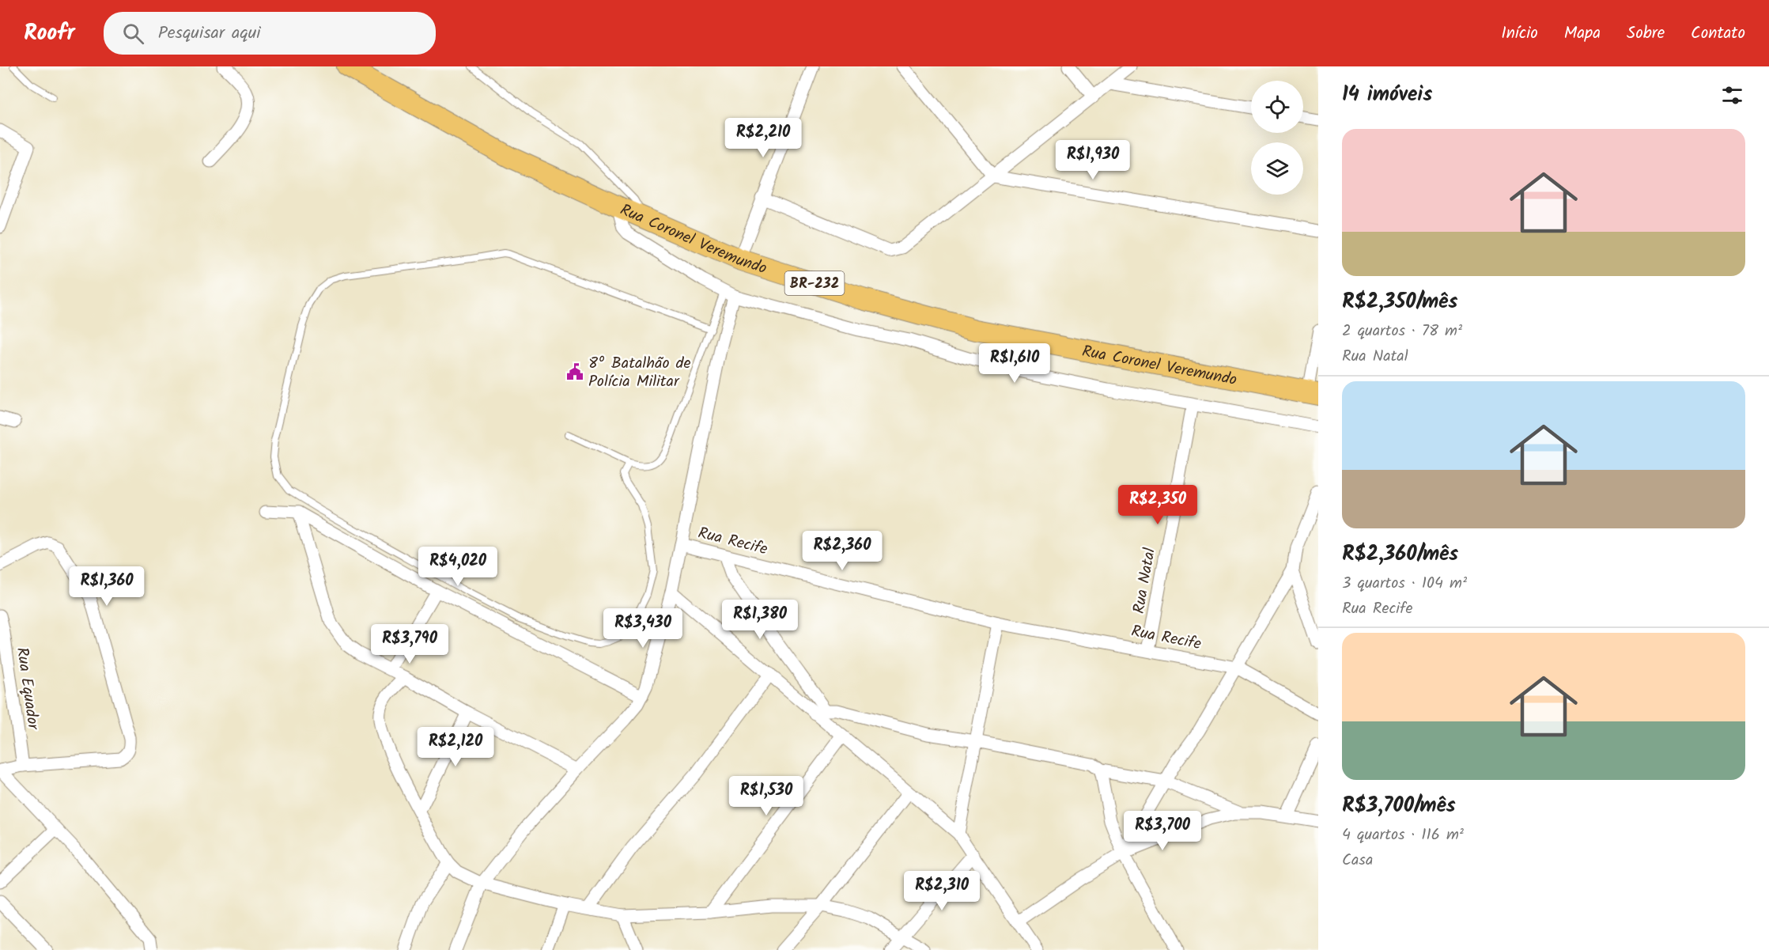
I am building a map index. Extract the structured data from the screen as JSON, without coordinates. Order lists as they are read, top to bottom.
{
  "streets": {
    "highway": ["Rua Coronel Veremundo", "BR-232"],
    "street": ["Rua Recife", "Rua Natal", "Rua Equador"]
  },
  "crossings": [
    ["Rua Recife", "Rua Natal"]
  ],
  "places": {
    "public building": ["8º Batalhão de Polícia Militar"]
  },
  "page": {
    "header": "Roofr",
    "search": "Pesquisar aqui",
    "nav": [
      "Início",
      "Mapa",
      "Sobre",
      "Contato"
    ],
    "heading": "14 imóveis",
    "price": [
      "R$2,210",
      "R$1,930",
      "R$1,610",
      "R$2,350",
      "R$2,360",
      "R$4,020",
      "R$1,360",
      "R$1,380",
      "R$3,430",
      "R$3,790",
      "R$2,120",
      "R$1,530",
      "R$3,700",
      "R$2,310"
    ],
    "list": [
      {
        "name": "R$2,350/mês",
        "note": "2 quartos · 78 m² · Rua Natal"
      },
      {
        "name": "R$2,360/mês",
        "note": "3 quartos · 104 m² · Rua Recife"
      },
      {
        "name": "R$3,700/mês",
        "note": "4 quartos · 116 m² · Casa"
      }
    ]
  }
}
